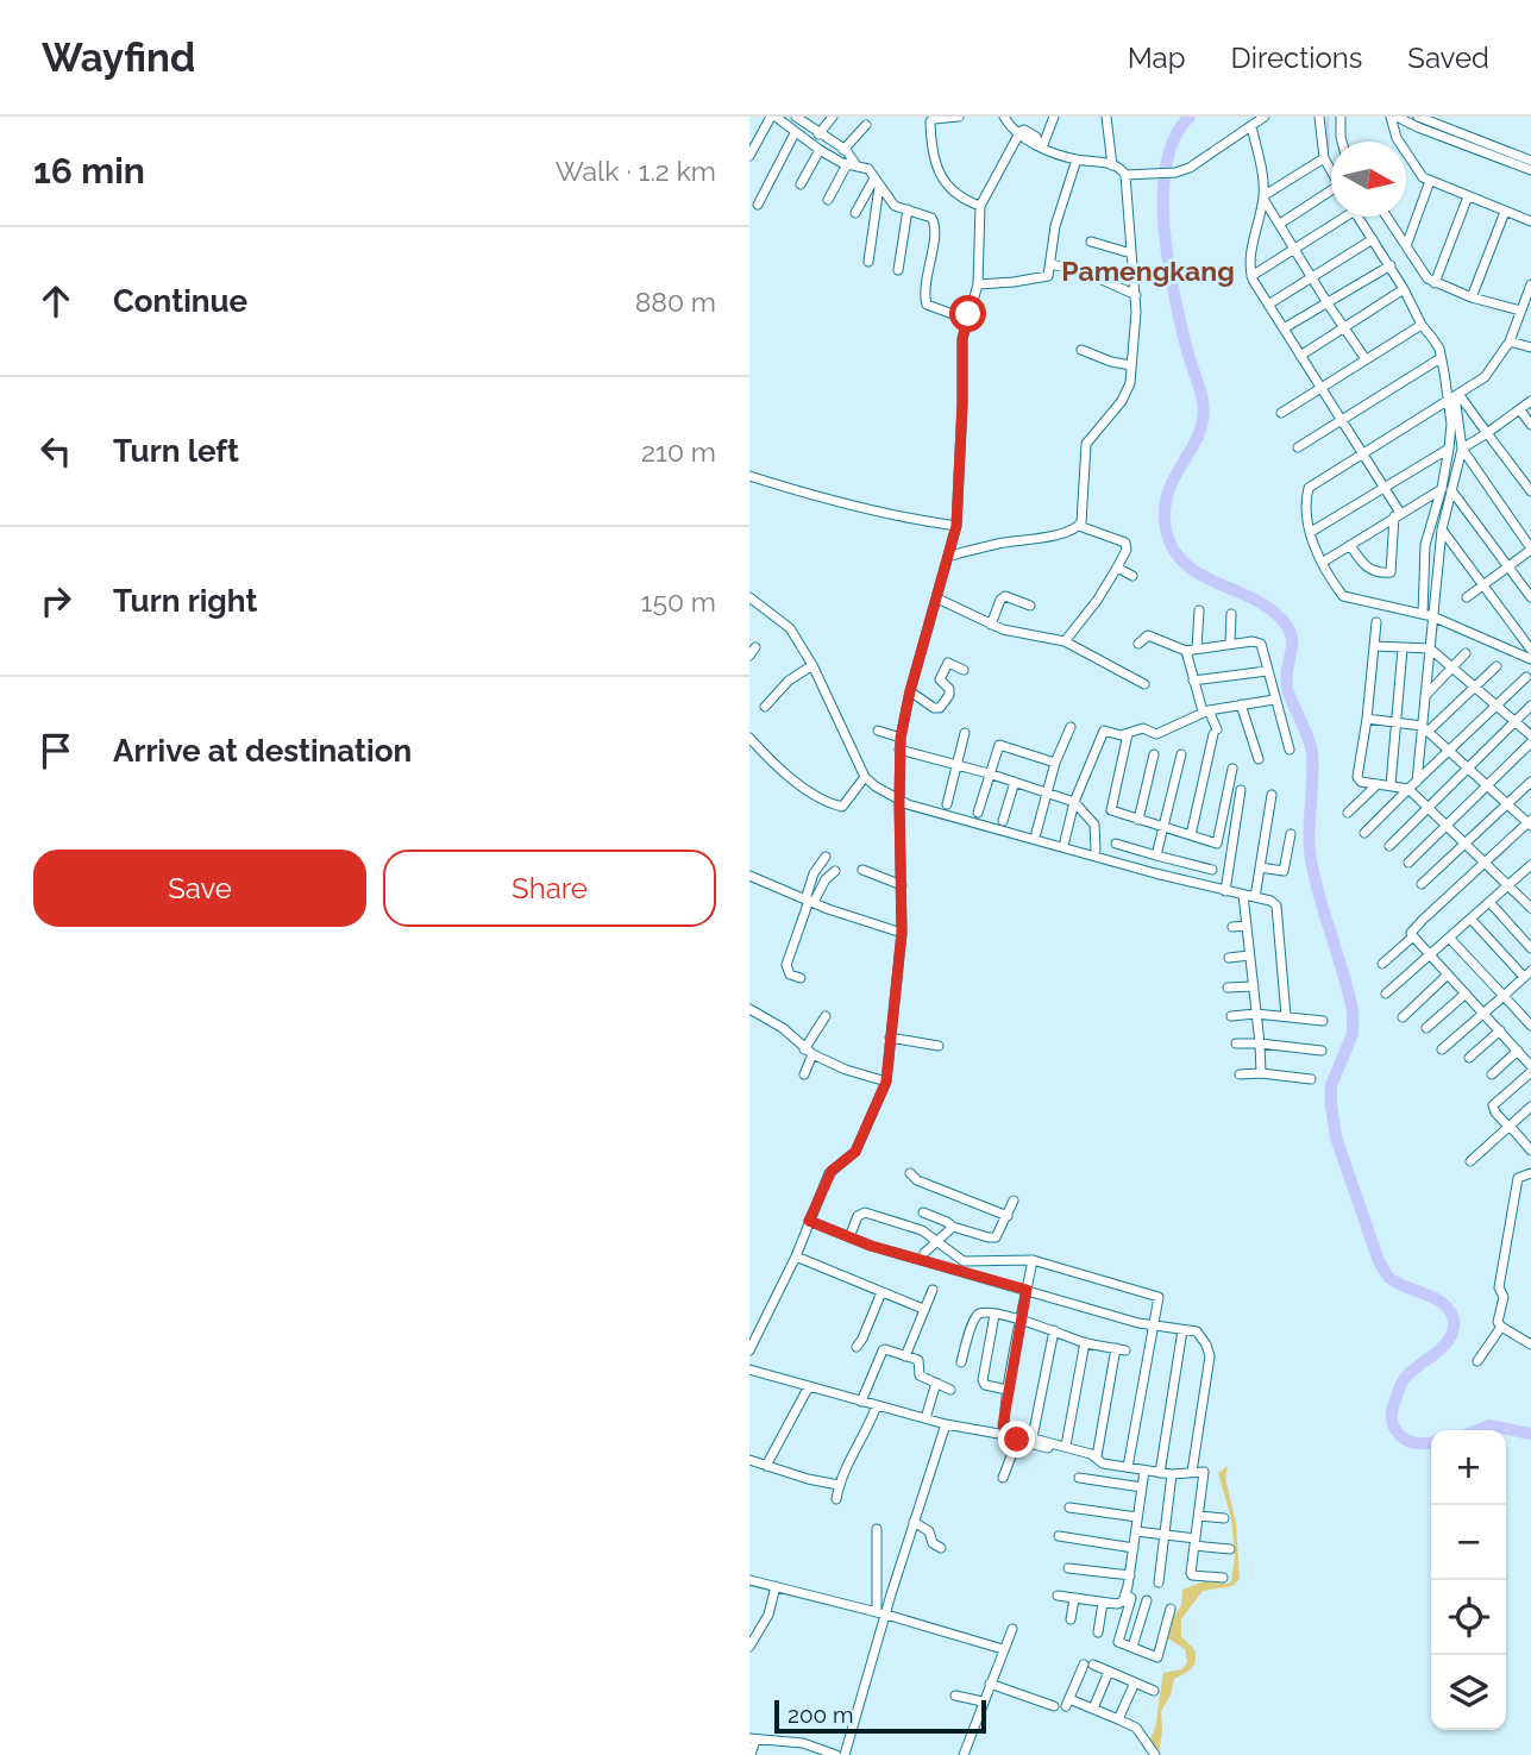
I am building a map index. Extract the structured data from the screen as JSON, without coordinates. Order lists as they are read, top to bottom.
{
  "districts": ["Pamengkang"],
  "scale_bar": "200 m",
  "north": "right",
  "page": {
    "header": "Wayfind",
    "nav": ["Map", "Directions", "Saved"],
    "heading": ["16 min", "Walk · 1.2 km"],
    "list": [
      ["Continue", "880 m"],
      ["Turn left", "210 m"],
      ["Turn right", "150 m"],
      "Arrive at destination"
    ],
    "buttons": ["Save", "Share"],
    "map_buttons": ["+", "−"],
    "scale": "200 m"
  }
}
